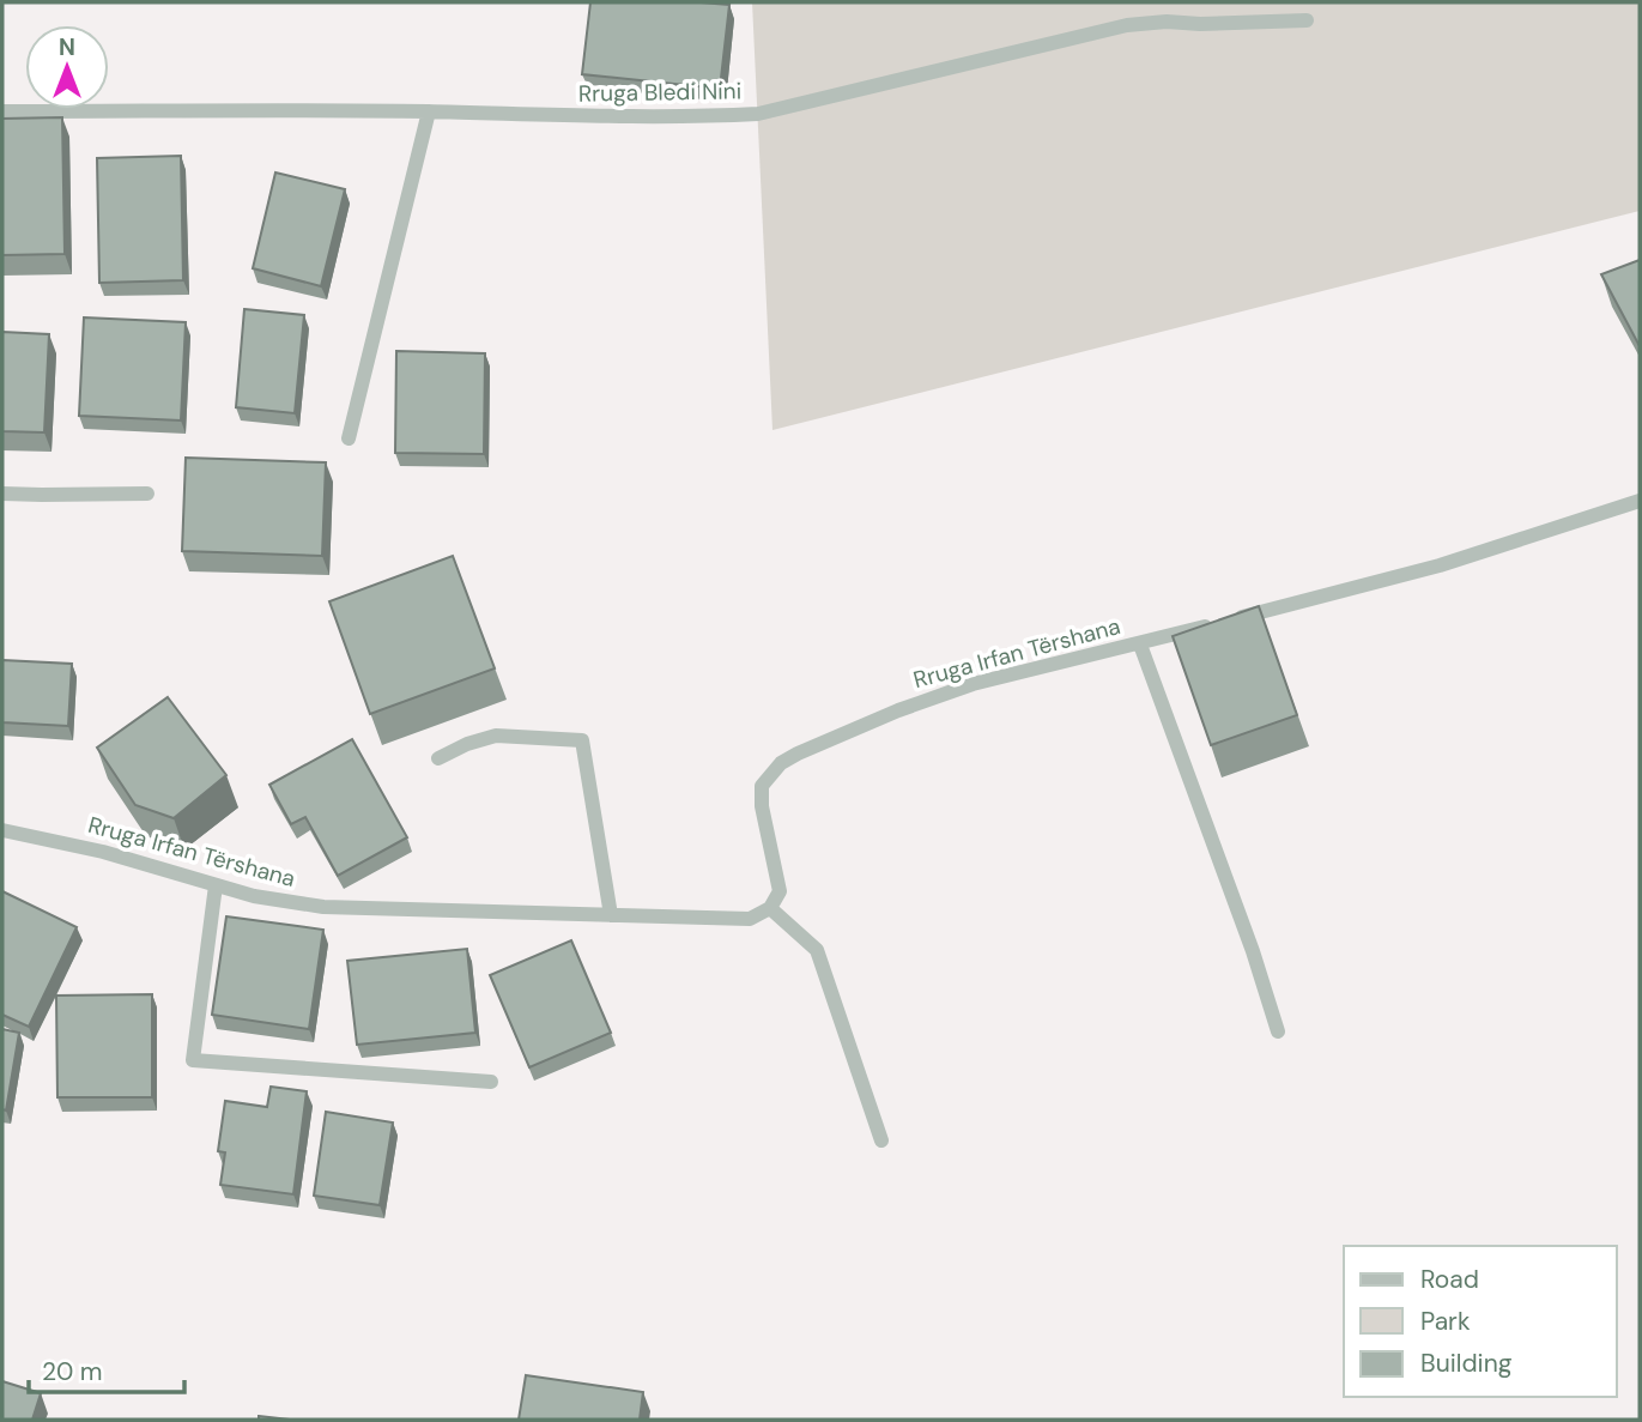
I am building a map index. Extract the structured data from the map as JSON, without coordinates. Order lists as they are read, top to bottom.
{
  "streets": {
    "street": ["Rruga Bledi Nini", "Rruga Irfan Tërshana"]
  },
  "legend": ["Road", "Park", "Building"],
  "scale_bar": "20 m",
  "north": "top"
}
